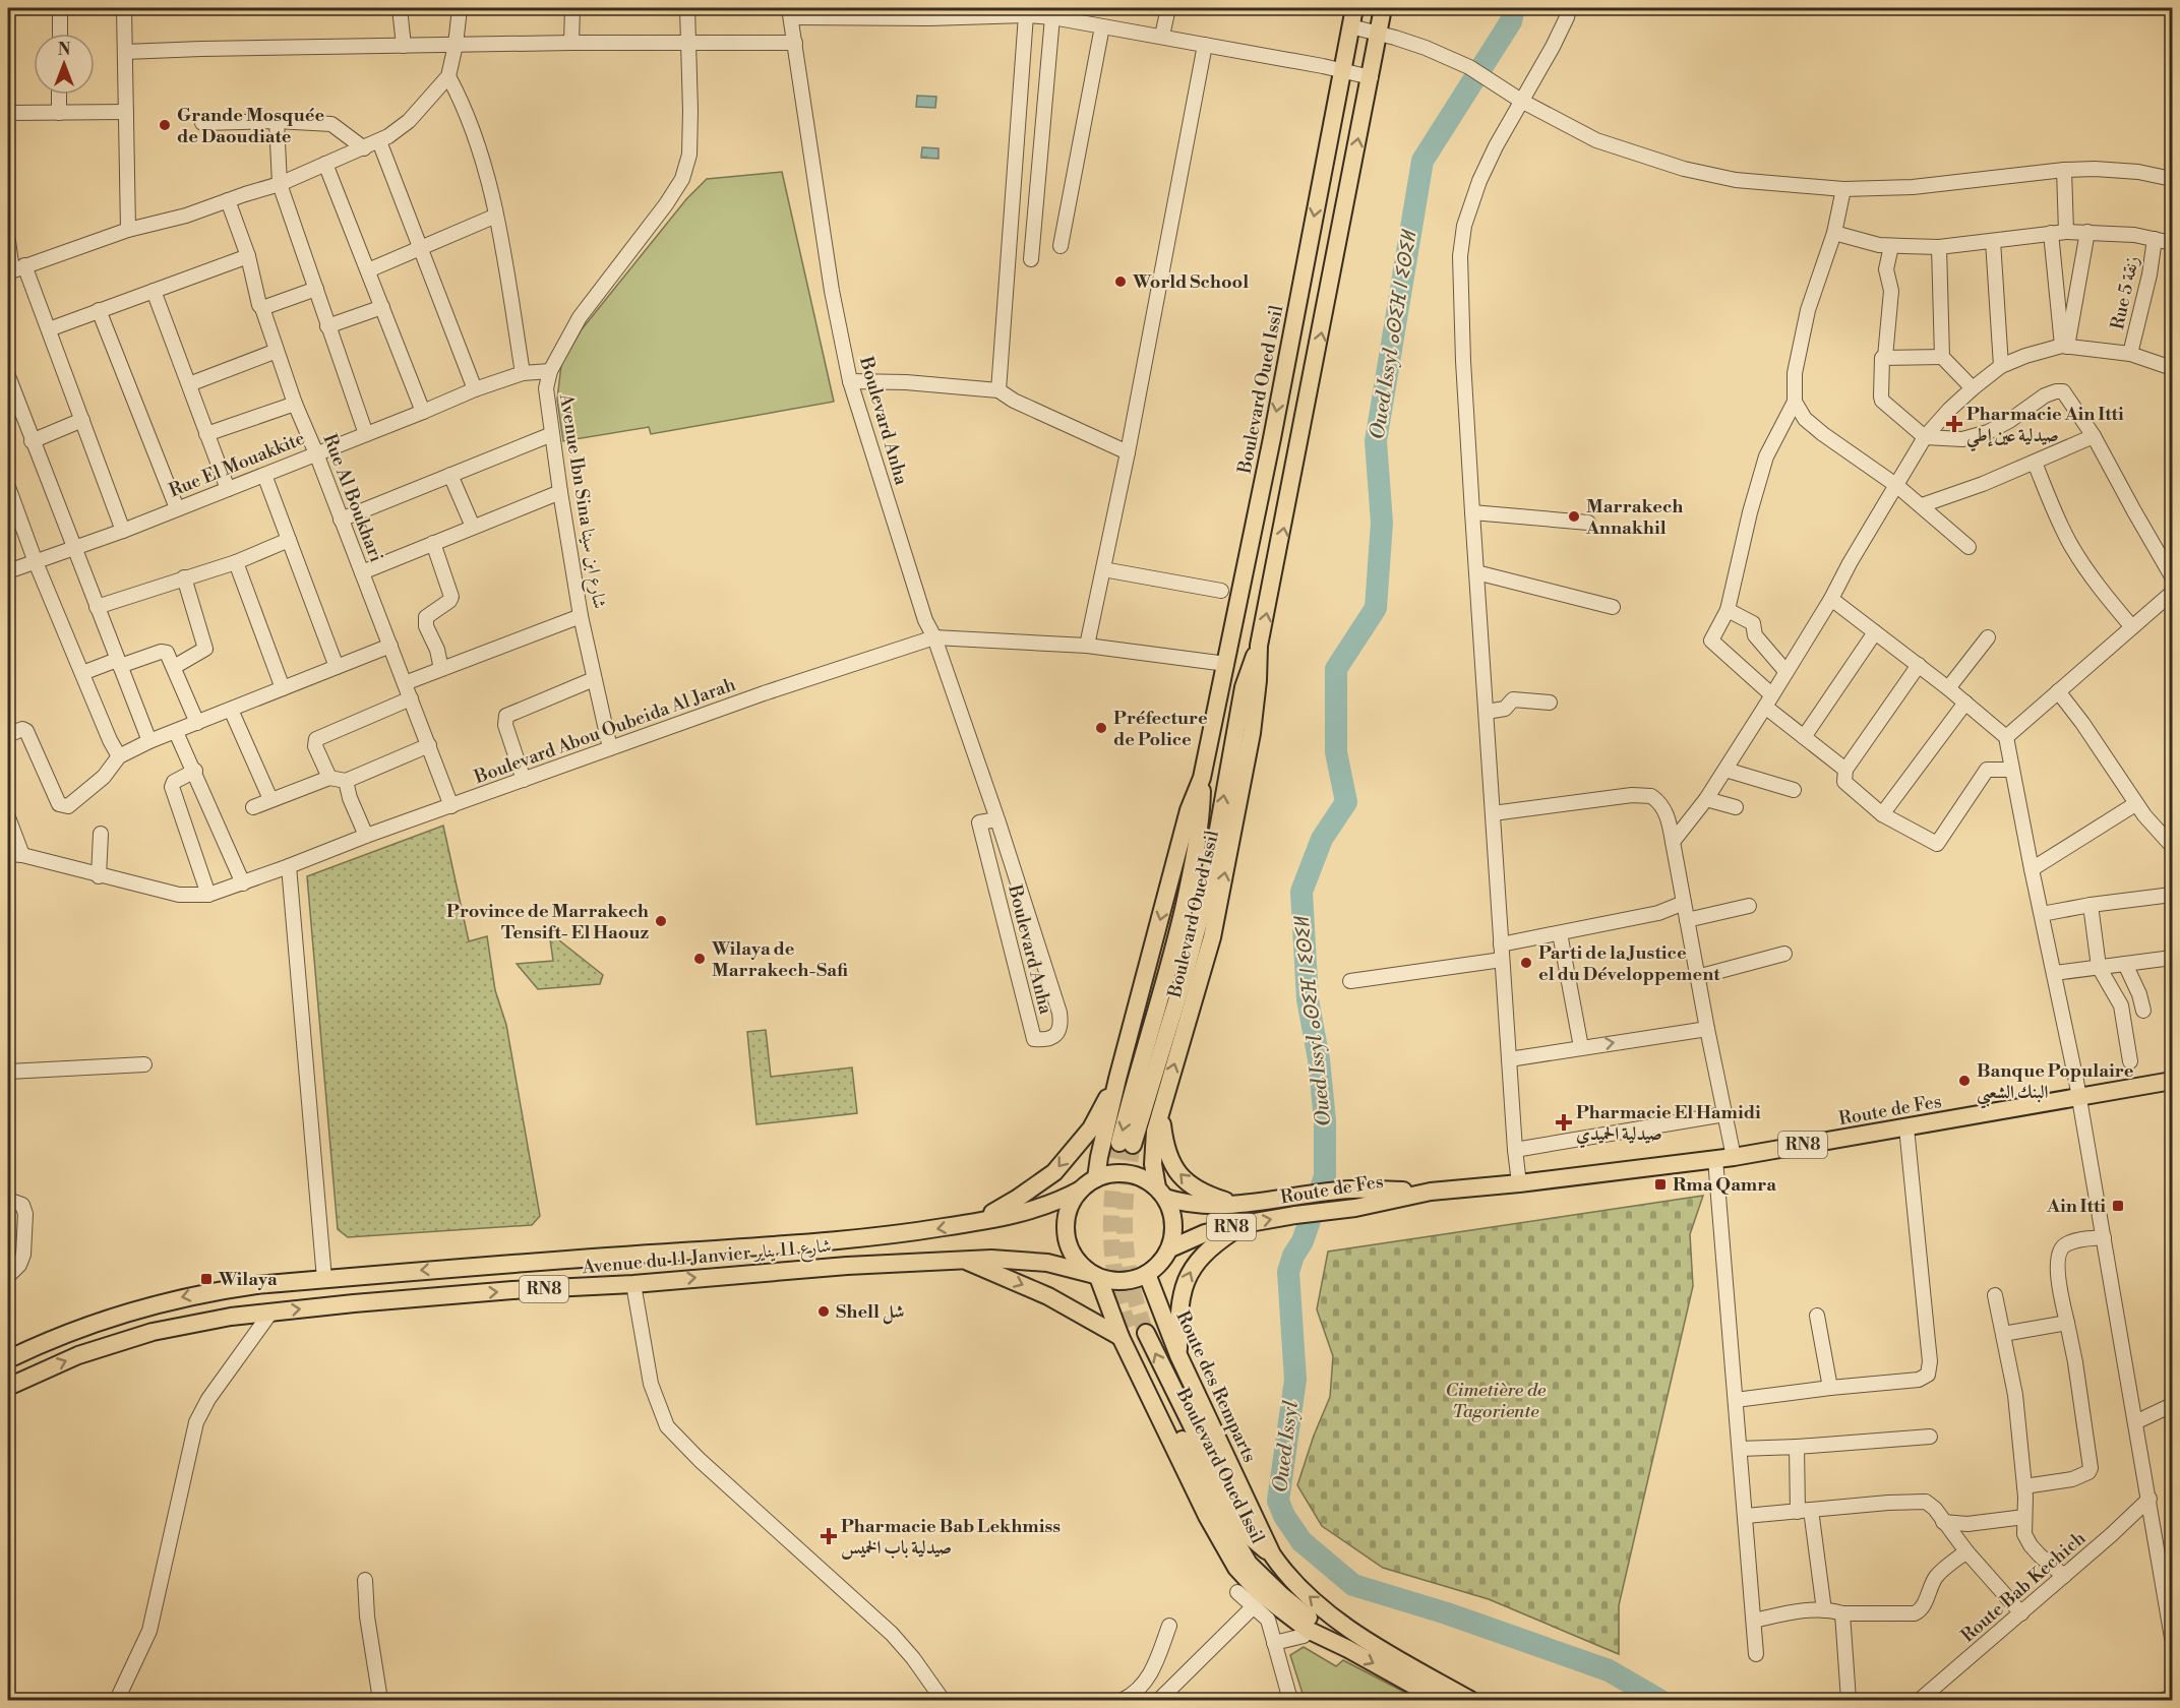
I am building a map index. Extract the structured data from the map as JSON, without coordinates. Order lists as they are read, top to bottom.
{
  "streets": {
    "main road": [
      "Boulevard Oued Issil",
      "Route de Fes",
      "RN8",
      "Avenue du 11 Janvier شارع 11 يناير",
      "Route des Remparts"
    ],
    "street": [
      "Rue 5 زنقة",
      "Boulevard Anha",
      "Rue El Mouakkite",
      "Rue Al Boukhari",
      "Avenue Ibn Sina شارع ابن سينا",
      "Boulevard Abou Oubeida Al Jarah",
      "Route Bab Kechich"
    ]
  },
  "crossings": [
    ["Boulevard Oued Issil", "Boulevard Abou Oubeida Al Jarah"],
    ["Boulevard Oued Issil", "Route de Fes"],
    ["Boulevard Oued Issil", "RN8"],
    ["Boulevard Oued Issil", "Avenue du 11 Janvier شارع 11 يناير"],
    ["Boulevard Oued Issil", "Route des Remparts"],
    ["Boulevard Anha", "Boulevard Abou Oubeida Al Jarah"],
    ["Rue El Mouakkite", "Rue Al Boukhari"],
    ["Rue El Mouakkite", "Avenue Ibn Sina شارع ابن سينا"],
    ["Rue Al Boukhari", "Boulevard Abou Oubeida Al Jarah"],
    ["Avenue Ibn Sina شارع ابن سينا", "Boulevard Abou Oubeida Al Jarah"],
    ["Route de Fes", "RN8"],
    ["Route de Fes", "Avenue du 11 Janvier شارع 11 يناير"],
    ["Route de Fes", "Route des Remparts"],
    ["RN8", "Avenue du 11 Janvier شارع 11 يناير"],
    ["RN8", "Route des Remparts"],
    ["Avenue du 11 Janvier شارع 11 يناير", "Route des Remparts"]
  ],
  "water": ["Oued Issyl ⴰⵙⵉⴼ ⵏ ⵉⵙⵉⵍ", "Oued Issyl"],
  "parks": ["Cimetière de Tagoriente"],
  "places": {
    "other": [
      "Grande Mosquée de Daoudiate",
      "World School",
      "Marrakech Annakhil",
      "Préfecture de Police",
      "Province de Marrakech Tensift- El Haouz",
      "Wilaya de Marrakech-Safi",
      "Parti de la Justice el du Développement",
      "Banque Populaire البنك الشعبي",
      "Shell شل"
    ],
    "health": ["Pharmacie Ain Itti صيدلية عين إطي", "Pharmacie El Hamidi صيدلية الحميدي", "Pharmacie Bab Lekhmiss صيدلية باب الخميس"],
    "transit": ["Rma Qamra", "Ain Itti", "Wilaya"]
  },
  "north": "top"
}
